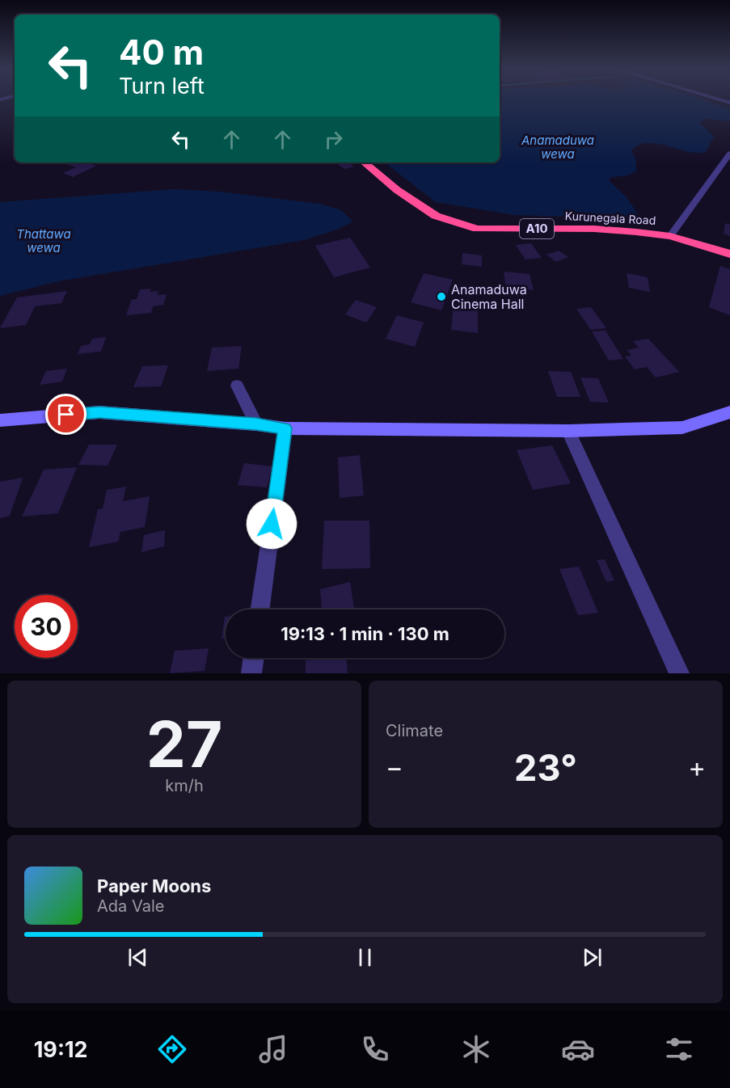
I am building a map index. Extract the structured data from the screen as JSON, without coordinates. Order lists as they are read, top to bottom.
{
  "streets": {
    "highway": ["Kurunegala Road", "A10"]
  },
  "water": ["Anamaduwa wewa", "Thattawa wewa"],
  "places": ["Anamaduwa Cinema Hall"],
  "page": {
    "turn": ["40 m", "Turn left"],
    "limit": "30",
    "trip": "19:13 · 1 min · 130 m",
    "tile": [
      ["27", "km/h"],
      "Climate"
    ],
    "heat": ["−", "23°", "+"],
    "song": ["Paper Moons", "Ada Vale"],
    "tabs": "19:12"
  }
}
